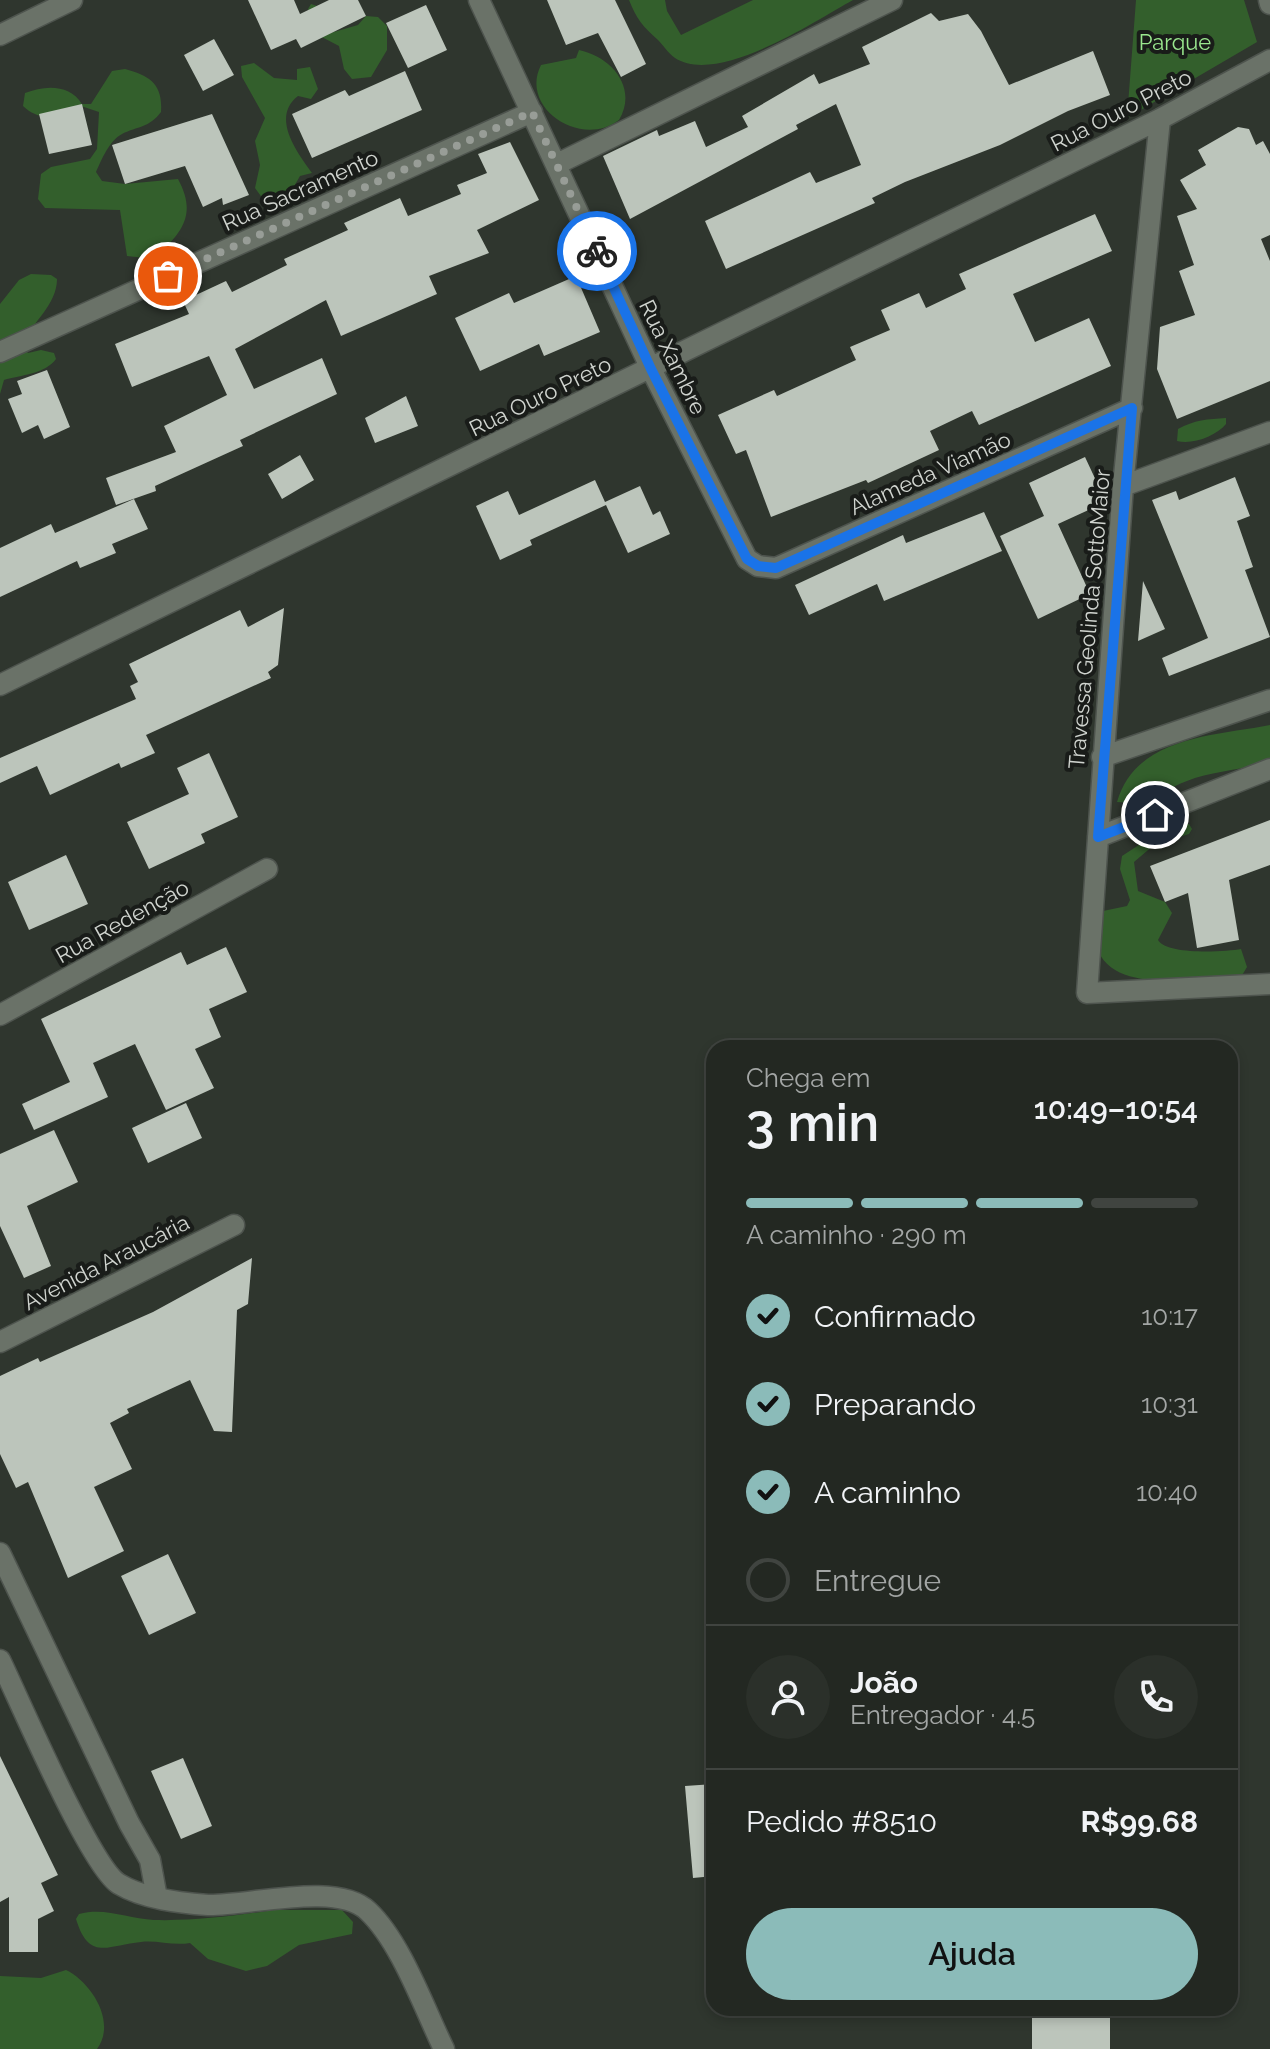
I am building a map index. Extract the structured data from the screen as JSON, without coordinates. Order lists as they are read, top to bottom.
{
  "streets": {
    "street": [
      "Rua Ouro Preto",
      "Rua Sacramento",
      "Rua Xambre",
      "Alameda Viamão",
      "Travessa Geolinda SottoMaior",
      "Rua Redenção",
      "Avenida Araucária"
    ]
  },
  "crossings": [
    ["Rua Ouro Preto", "Rua Xambre"],
    ["Rua Ouro Preto", "Travessa Geolinda SottoMaior"],
    ["Rua Sacramento", "Rua Xambre"],
    ["Rua Xambre", "Alameda Viamão"],
    ["Alameda Viamão", "Travessa Geolinda SottoMaior"]
  ],
  "parks": ["Parque"],
  "page": {
    "heading": ["3 min", "Chega em", "10:49–10:54"],
    "panel": [
      "João",
      "Entregador · 4.5",
      "Pedido #8510",
      "R$99.68"
    ],
    "bar": "A caminho · 290 m",
    "list": [
      ["Confirmado", "10:17"],
      ["Preparando", "10:31"],
      ["A caminho", "10:40"],
      "Entregue"
    ],
    "buttons": "Ajuda"
  }
}
